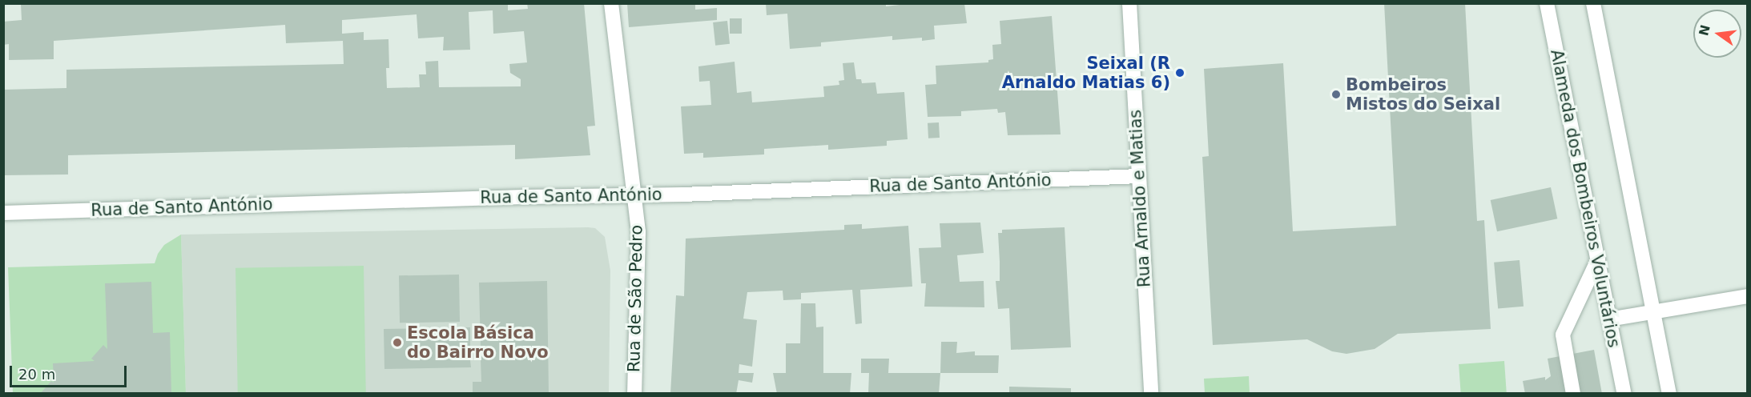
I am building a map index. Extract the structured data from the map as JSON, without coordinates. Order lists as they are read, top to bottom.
{
  "streets": {
    "street": [
      "Rua de Santo António",
      "Rua Arnaldo e Matias",
      "Alameda dos Bombeiros Voluntários",
      "Rua de São Pedro"
    ]
  },
  "crossings": [
    ["Rua de Santo António", "Rua Arnaldo e Matias"],
    ["Rua de Santo António", "Rua de São Pedro"]
  ],
  "places": ["Seixal (R Arnaldo Matias 6)", "Bombeiros Mistos do Seixal", "Escola Básica do Bairro Novo"],
  "scale_bar": "20 m",
  "north": "left"
}
